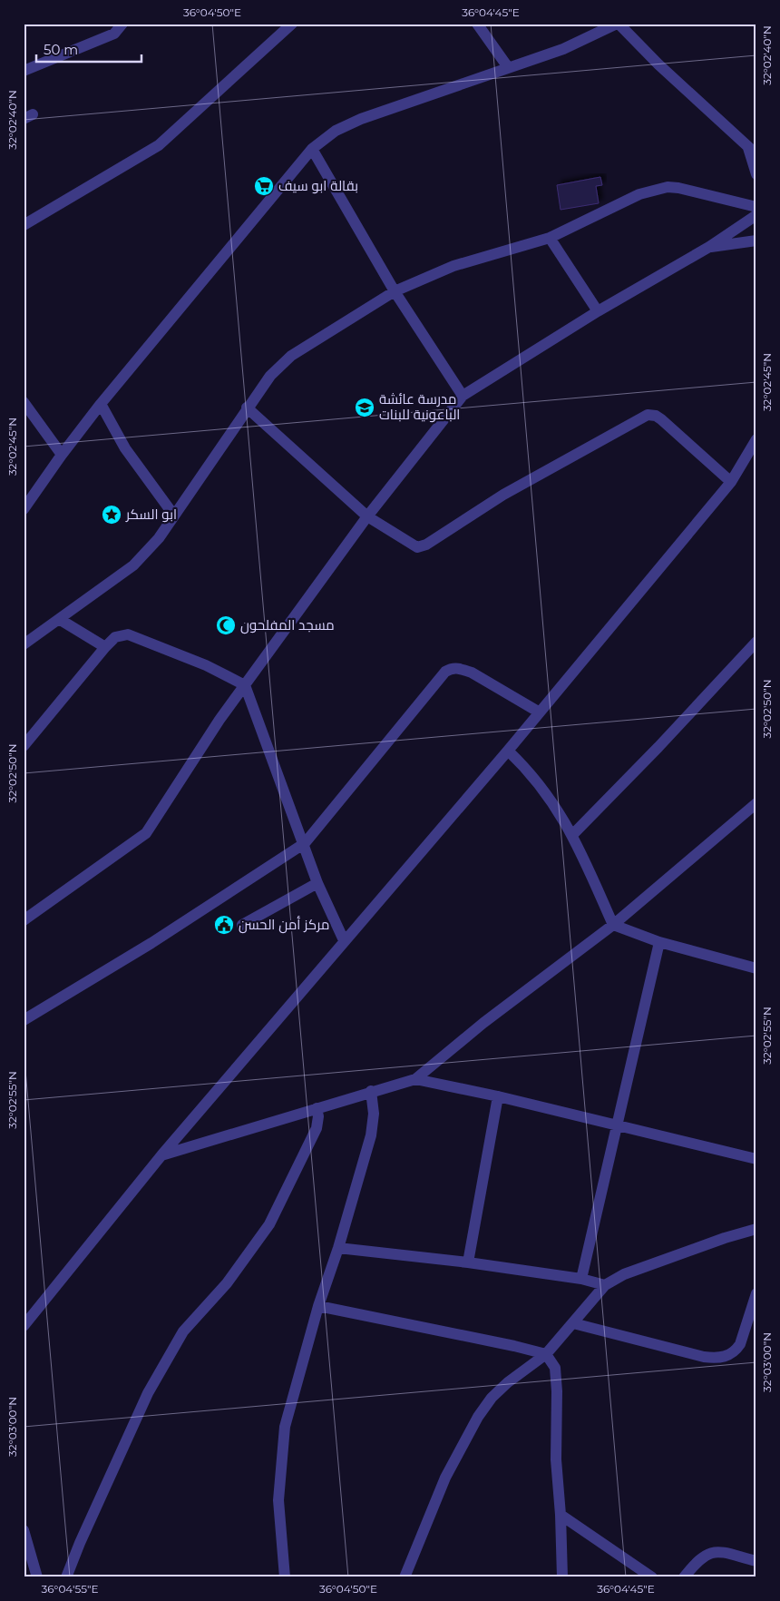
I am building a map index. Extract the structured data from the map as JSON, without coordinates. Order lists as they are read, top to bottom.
{
  "places": {
    "supermarket": ["بقالة ابو سيف"],
    "school or university": ["مدرسة عائشة الباعونية للبنات"],
    "place": ["ابو السكر"],
    "mosque": ["مسجد المفلحون"],
    "public building": ["مركز أمن الحسن"]
  },
  "scale_bar": "50 m",
  "coordinates": [
    "36°04'50\"E",
    "36°04'45\"E",
    "32°02'40\"N",
    "32°02'45\"N",
    "32°02'50\"N",
    "32°02'55\"N",
    "32°03'00\"N",
    "36°04'55\"E"
  ]
}
